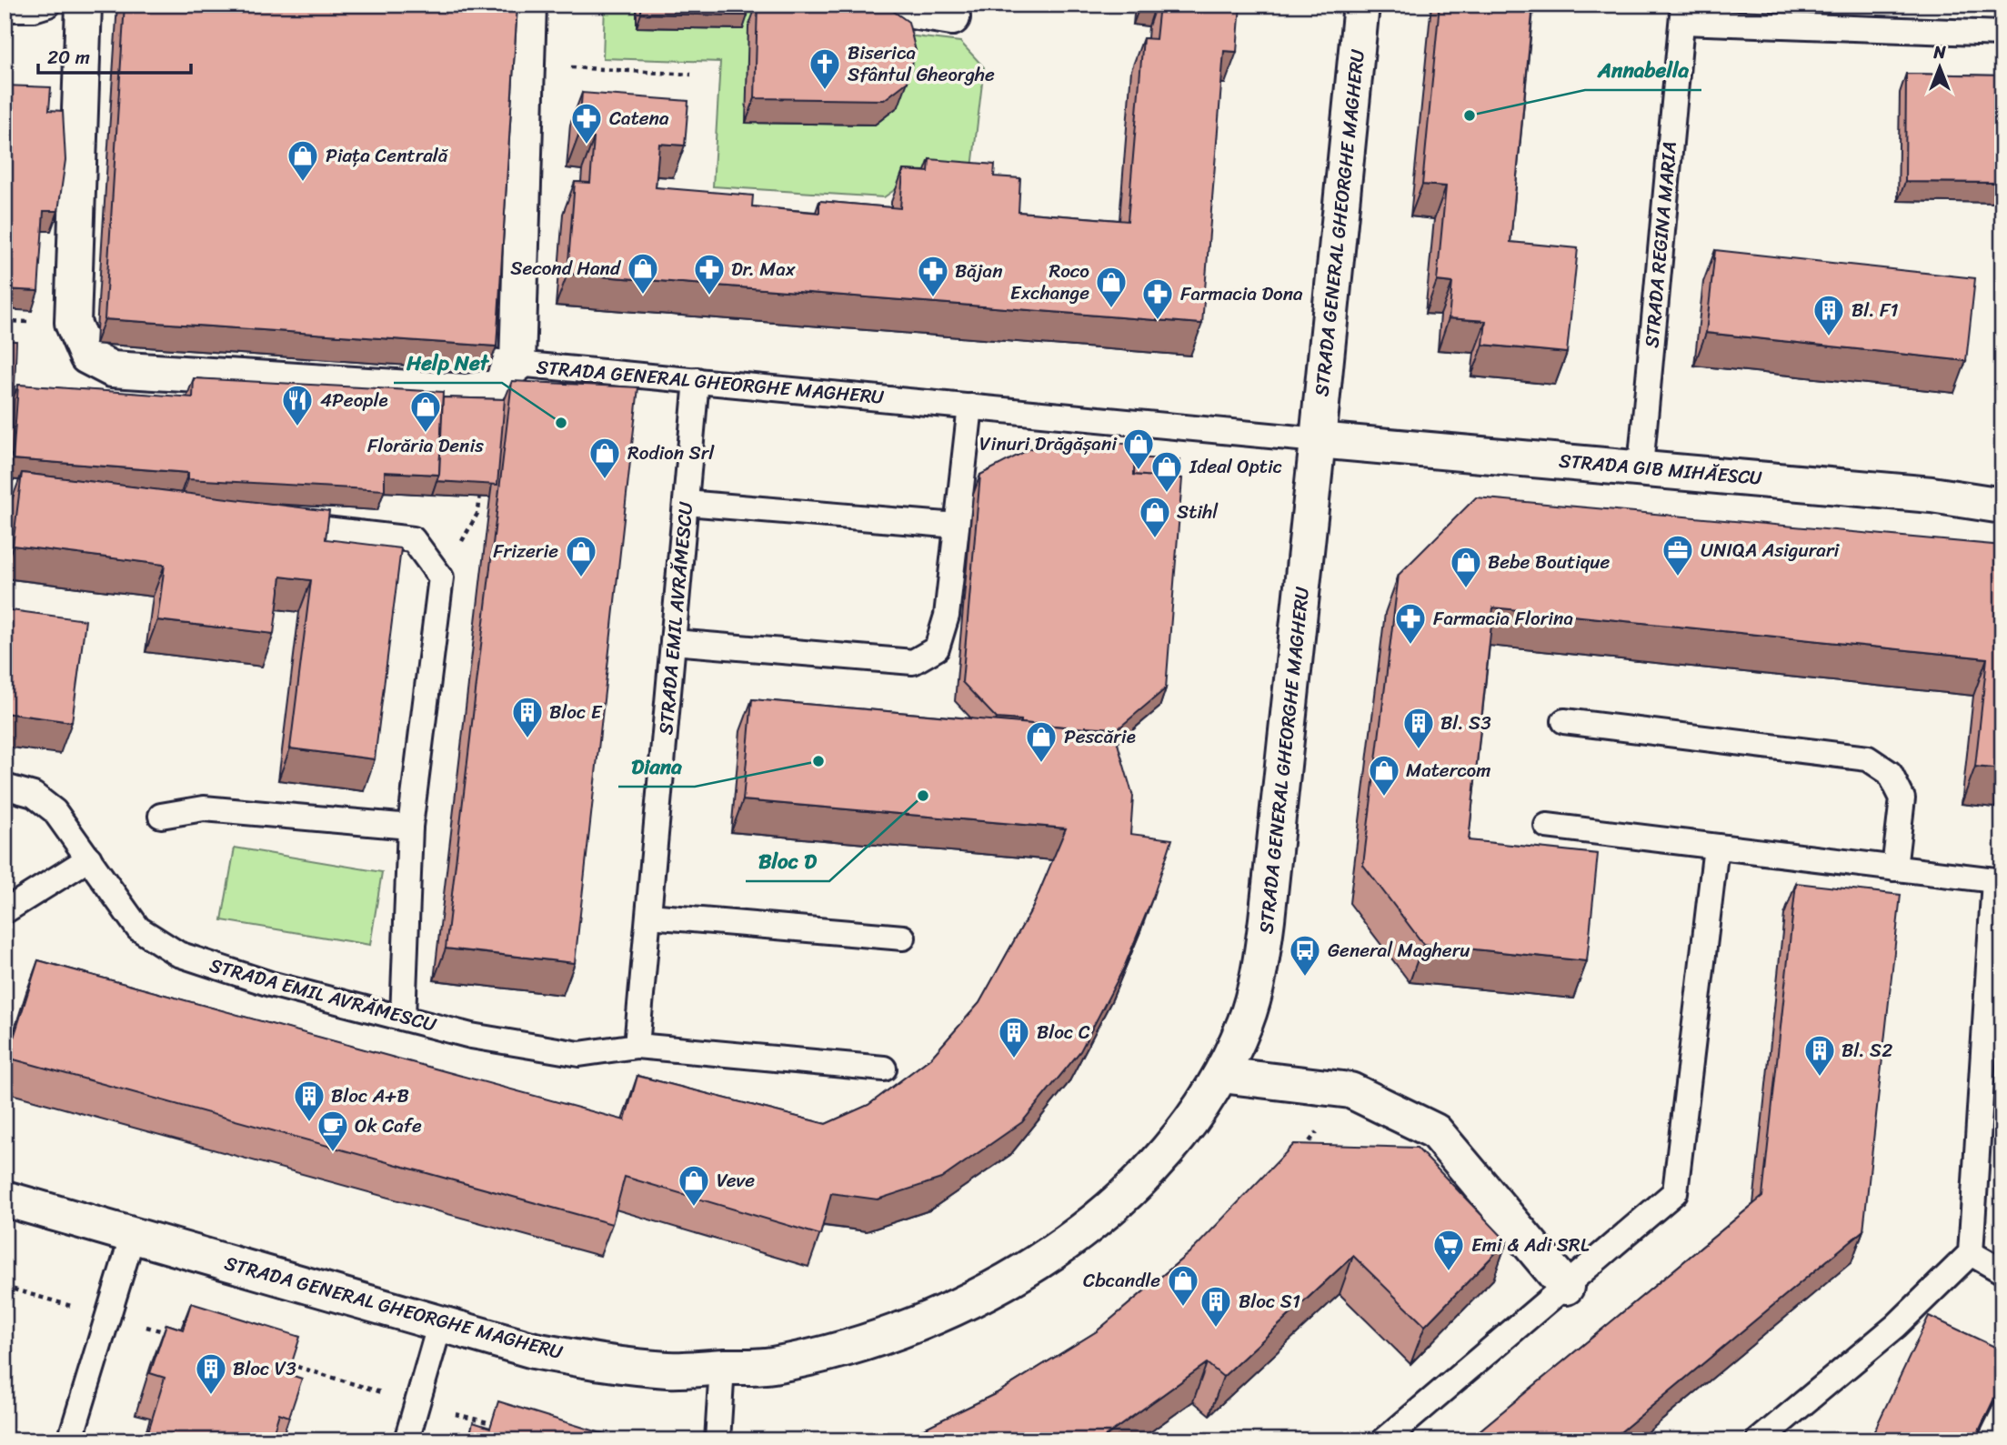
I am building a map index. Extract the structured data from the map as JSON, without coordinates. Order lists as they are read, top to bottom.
{
  "streets": {
    "street": ["STRADA GENERAL GHEORGHE MAGHERU", "STRADA GIB MIHĂESCU"],
    "lane": ["STRADA REGINA MARIA", "STRADA EMIL AVRĂMESCU"]
  },
  "crossings": [
    ["STRADA GENERAL GHEORGHE MAGHERU", "STRADA GIB MIHĂESCU"],
    ["STRADA GENERAL GHEORGHE MAGHERU", "STRADA EMIL AVRĂMESCU"],
    ["STRADA REGINA MARIA", "STRADA GIB MIHĂESCU"]
  ],
  "places": {
    "church": ["Biserica Sfântul Gheorghe"],
    "other": [
      "Annabella",
      "Help Net",
      "Diana",
      "Bloc D"
    ],
    "pharmacy": [
      "Catena",
      "Dr. Max",
      "Băjan",
      "Farmacia Dona",
      "Farmacia Florina"
    ],
    "shop": [
      "Piața Centrală",
      "Second Hand",
      "Roco Exchange",
      "Florăria Denis",
      "Vinuri Drăgășani",
      "Rodion Srl",
      "Ideal Optic",
      "Stihl",
      "Frizerie",
      "Bebe Boutique",
      "Pescărie",
      "Matercom",
      "Veve",
      "Cbcandle"
    ],
    "building": [
      "Bl. F1",
      "Bloc E",
      "Bl. S3",
      "Bloc C",
      "Bl. S2",
      "Bloc A+B",
      "Bloc S1",
      "Bloc V3"
    ],
    "restaurant": ["4People"],
    "office": ["UNIQA Asigurari"],
    "bus stop": ["General Magheru"],
    "cafe": ["Ok Cafe"],
    "supermarket": ["Emi & Adi SRL"]
  },
  "scale_bar": "20 m",
  "north": "top"
}
